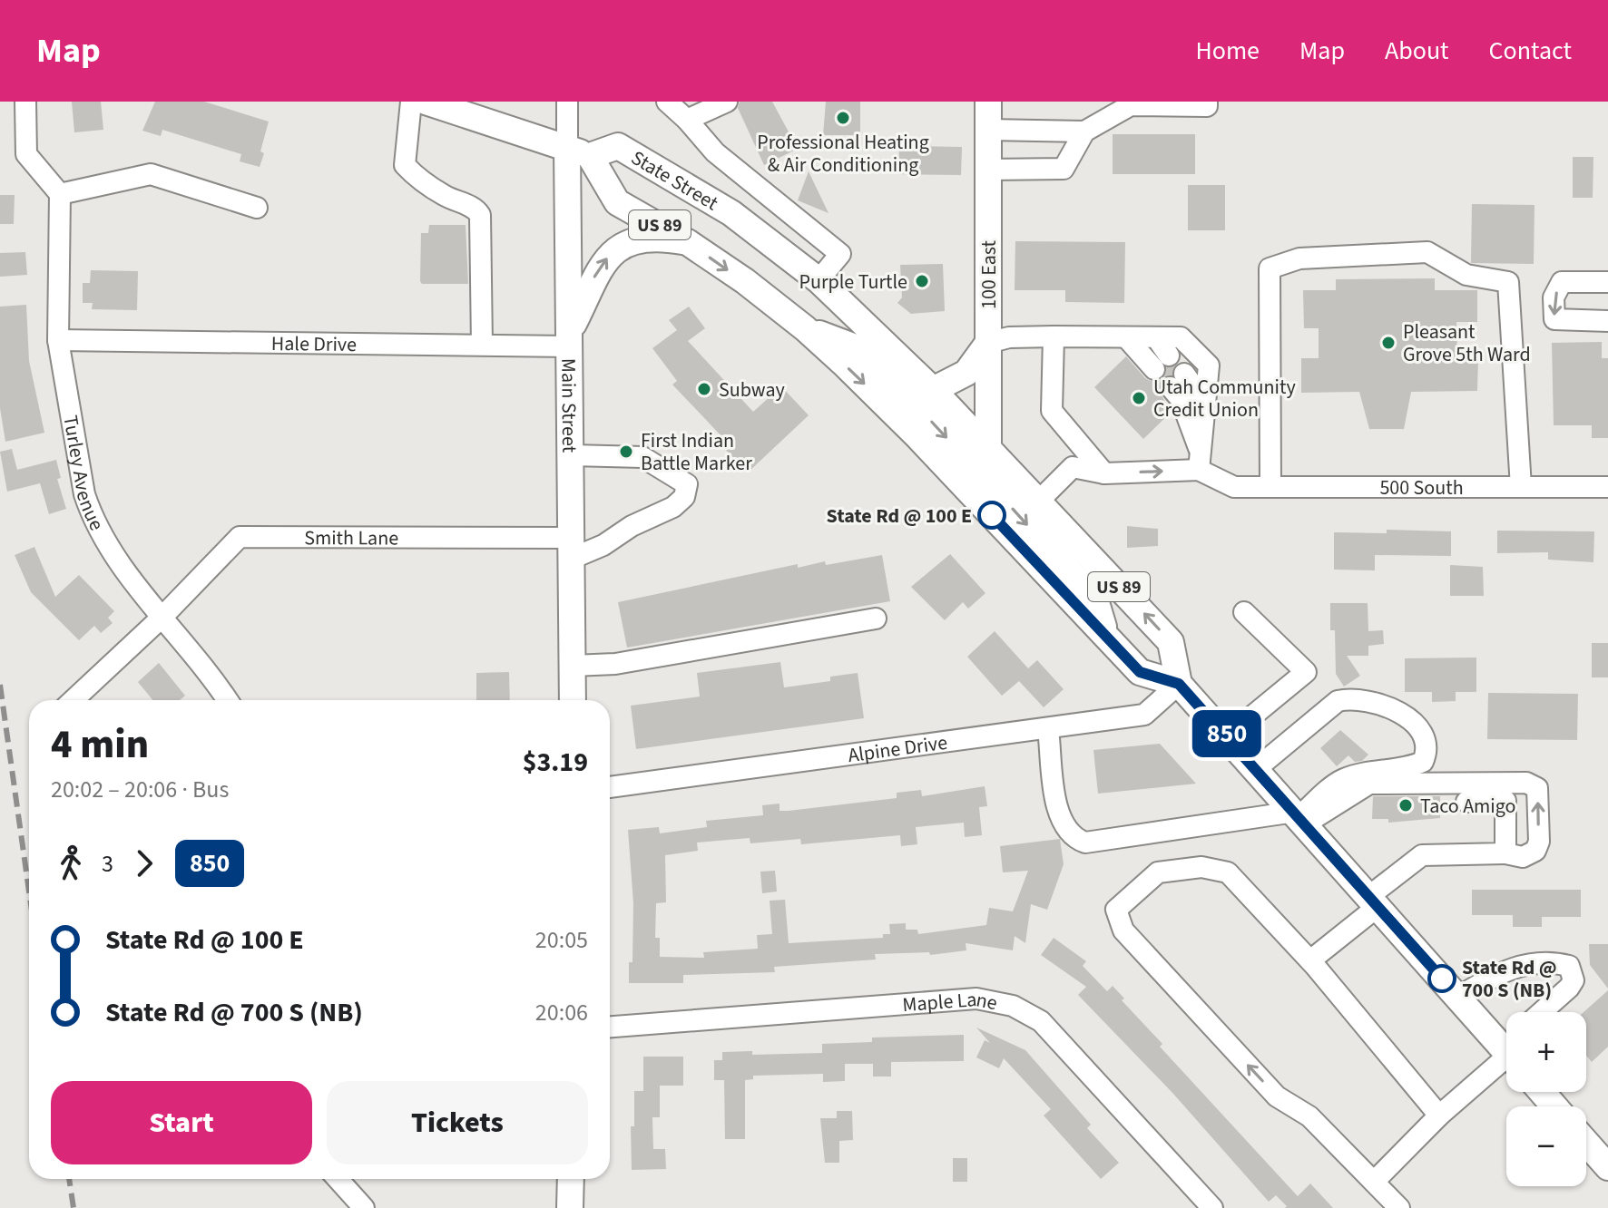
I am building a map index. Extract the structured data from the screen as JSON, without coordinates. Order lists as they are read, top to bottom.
{
  "streets": {
    "main road": [
      "State Street",
      "US 89",
      "100 East",
      "Main Street"
    ],
    "street": [
      "Hale Drive",
      "Turley Avenue",
      "500 South",
      "Smith Lane",
      "Alpine Drive",
      "Maple Lane"
    ]
  },
  "crossings": [
    ["State Street", "100 East"],
    ["State Street", "Main Street"],
    ["State Street", "Alpine Drive"],
    ["Hale Drive", "Main Street"],
    ["Hale Drive", "Turley Avenue"],
    ["Main Street", "Smith Lane"],
    ["Turley Avenue", "Smith Lane"]
  ],
  "places": [
    "Professional Heating & Air Conditioning",
    "Purple Turtle",
    "Pleasant Grove 5th Ward",
    "Subway",
    "Utah Community Credit Union",
    "First Indian Battle Marker",
    "State Rd @ 100 E",
    "Taco Amigo",
    "State Rd @ 700 S (NB)"
  ],
  "lines": ["bus line 850"],
  "page": {
    "header": "Map",
    "nav": [
      "Home",
      "Map",
      "About",
      "Contact"
    ],
    "on_map": "850",
    "heading": ["4 min", "20:02 – 20:06 · Bus", "$3.19"],
    "legs": ["3", "850"],
    "list": [
      {
        "name": "State Rd @ 100 E",
        "value": "20:05"
      },
      {
        "name": "State Rd @ 700 S (NB)",
        "value": "20:06"
      }
    ],
    "map_buttons": ["+", "−"],
    "buttons": ["Start", "Tickets"]
  }
}
